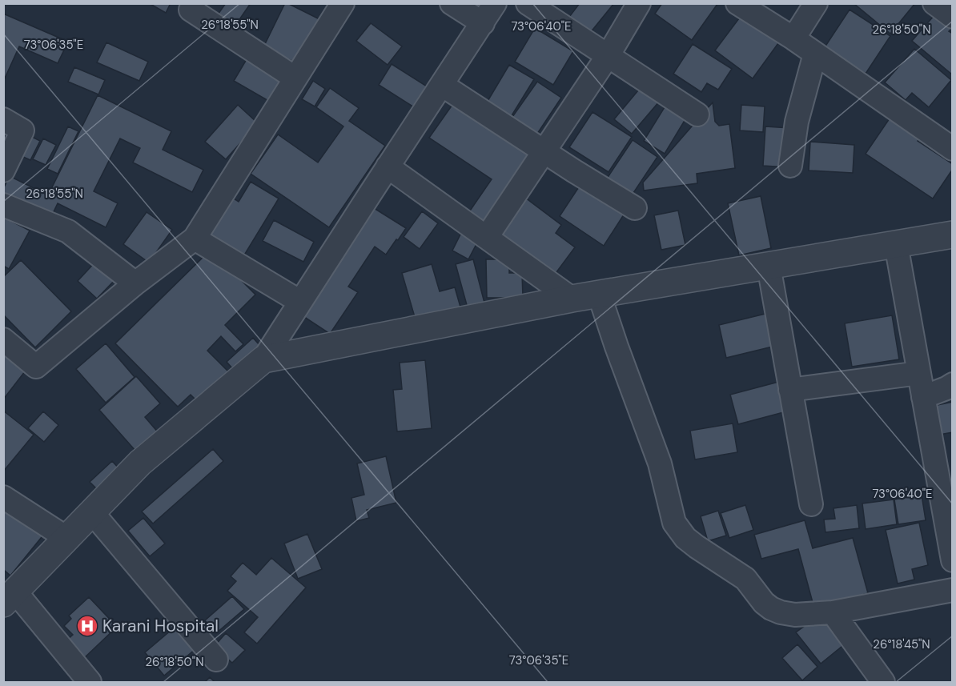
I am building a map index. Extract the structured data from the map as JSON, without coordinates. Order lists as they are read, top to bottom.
{
  "places": {
    "hospital": ["Karani Hospital"]
  },
  "coordinates": [
    "26°18'55\"N",
    "73°06'40\"E",
    "26°18'50\"N",
    "73°06'35\"E",
    "26°18'45\"N"
  ]
}
